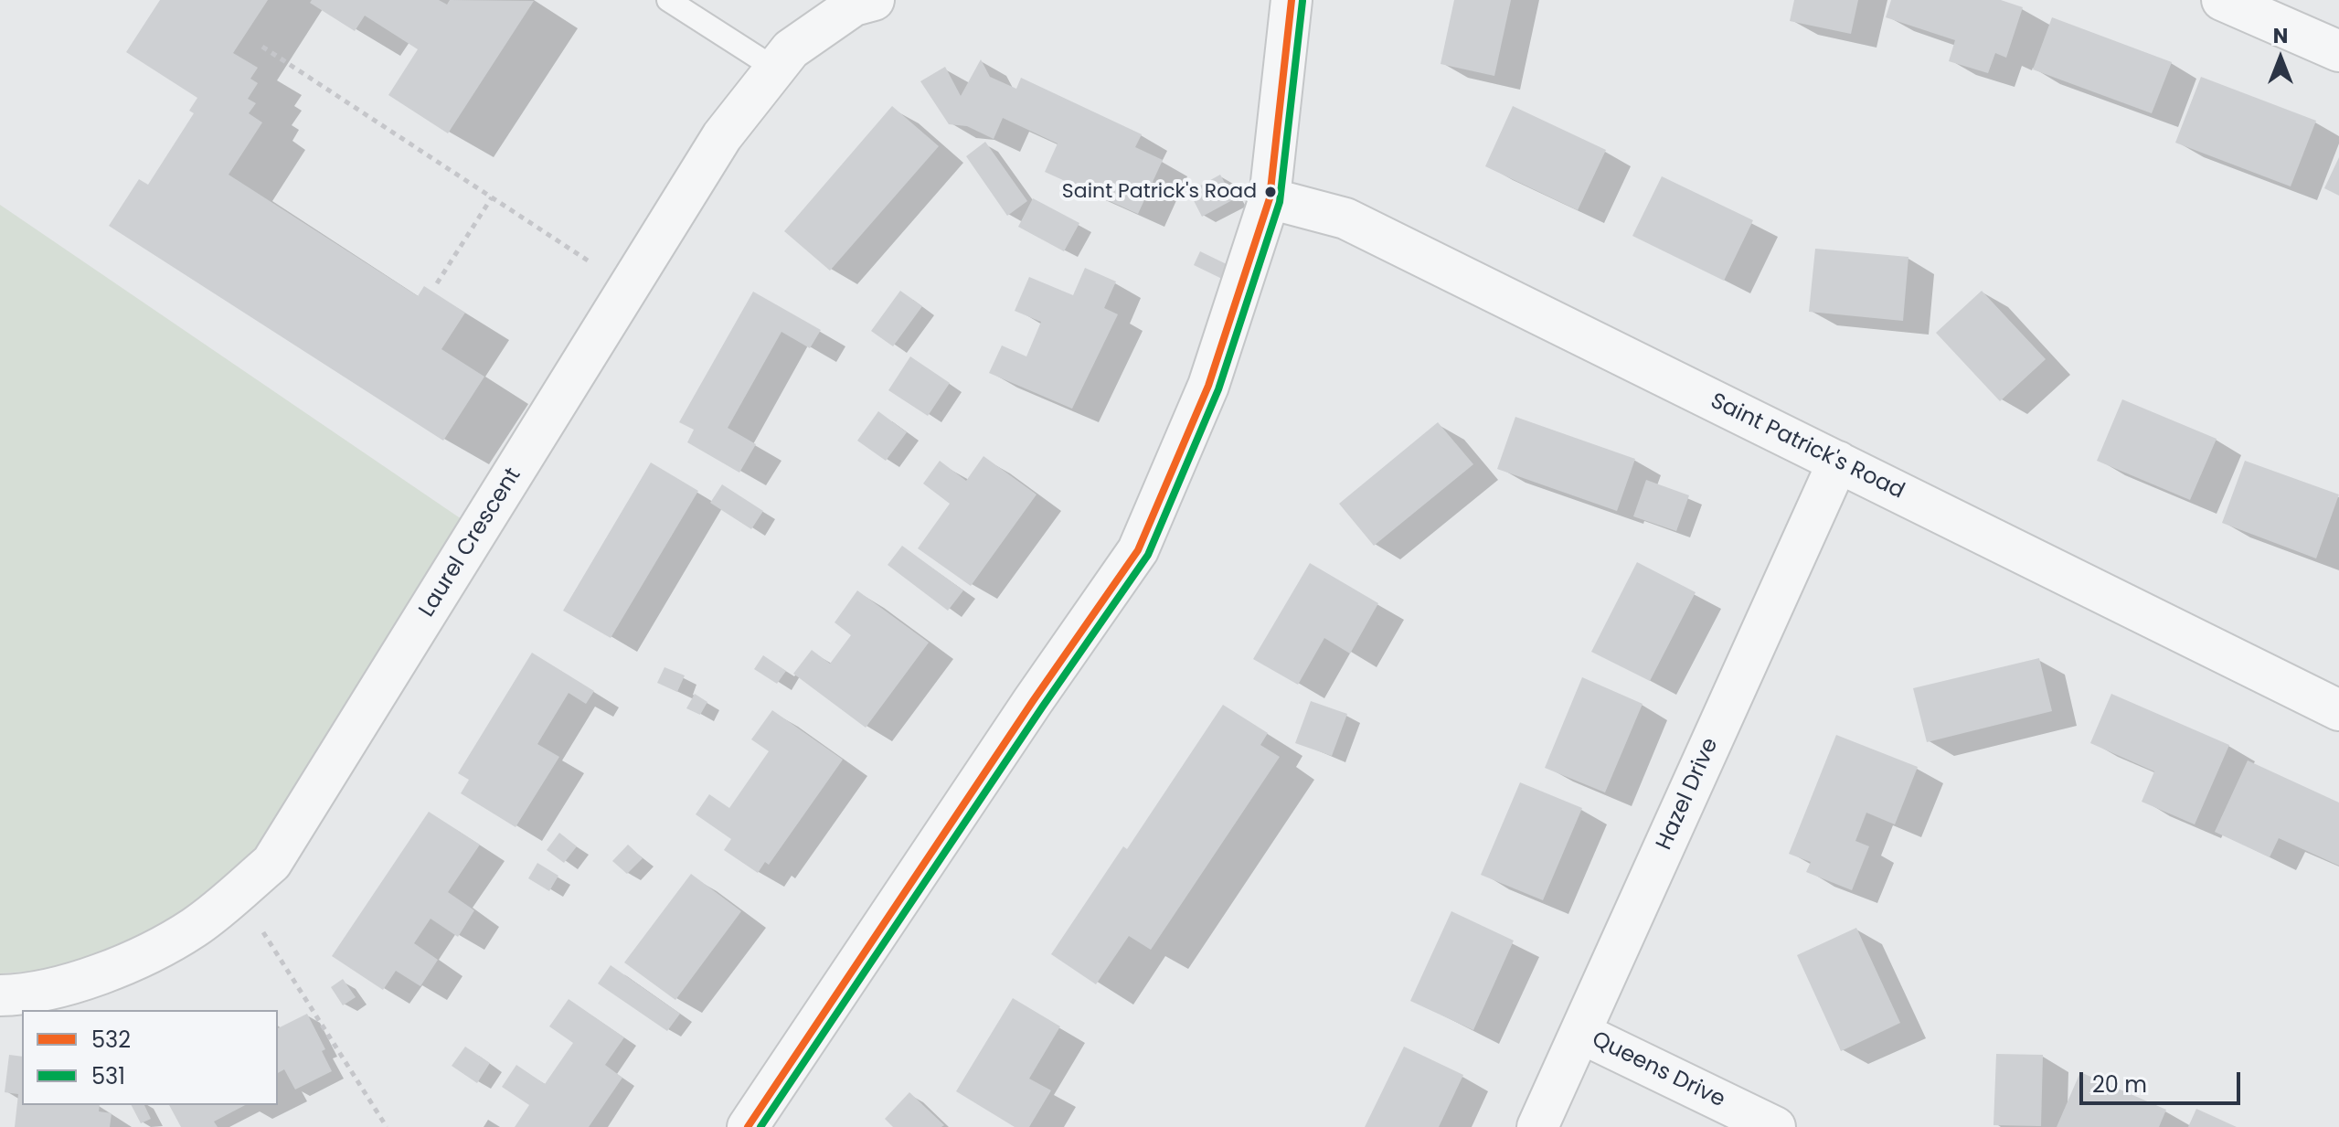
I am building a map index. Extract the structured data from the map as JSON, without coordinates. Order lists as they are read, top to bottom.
{
  "streets": {
    "street": [
      "Saint Patrick's Road",
      "Laurel Crescent",
      "Hazel Drive",
      "Queens Drive"
    ]
  },
  "crossings": [
    ["Saint Patrick's Road", "Hazel Drive"],
    ["Hazel Drive", "Queens Drive"]
  ],
  "places": ["Saint Patrick's Road"],
  "lines": ["transit line 532", "transit line 531"],
  "legend": ["532", "531"],
  "scale_bar": "20 m",
  "north": "top"
}
